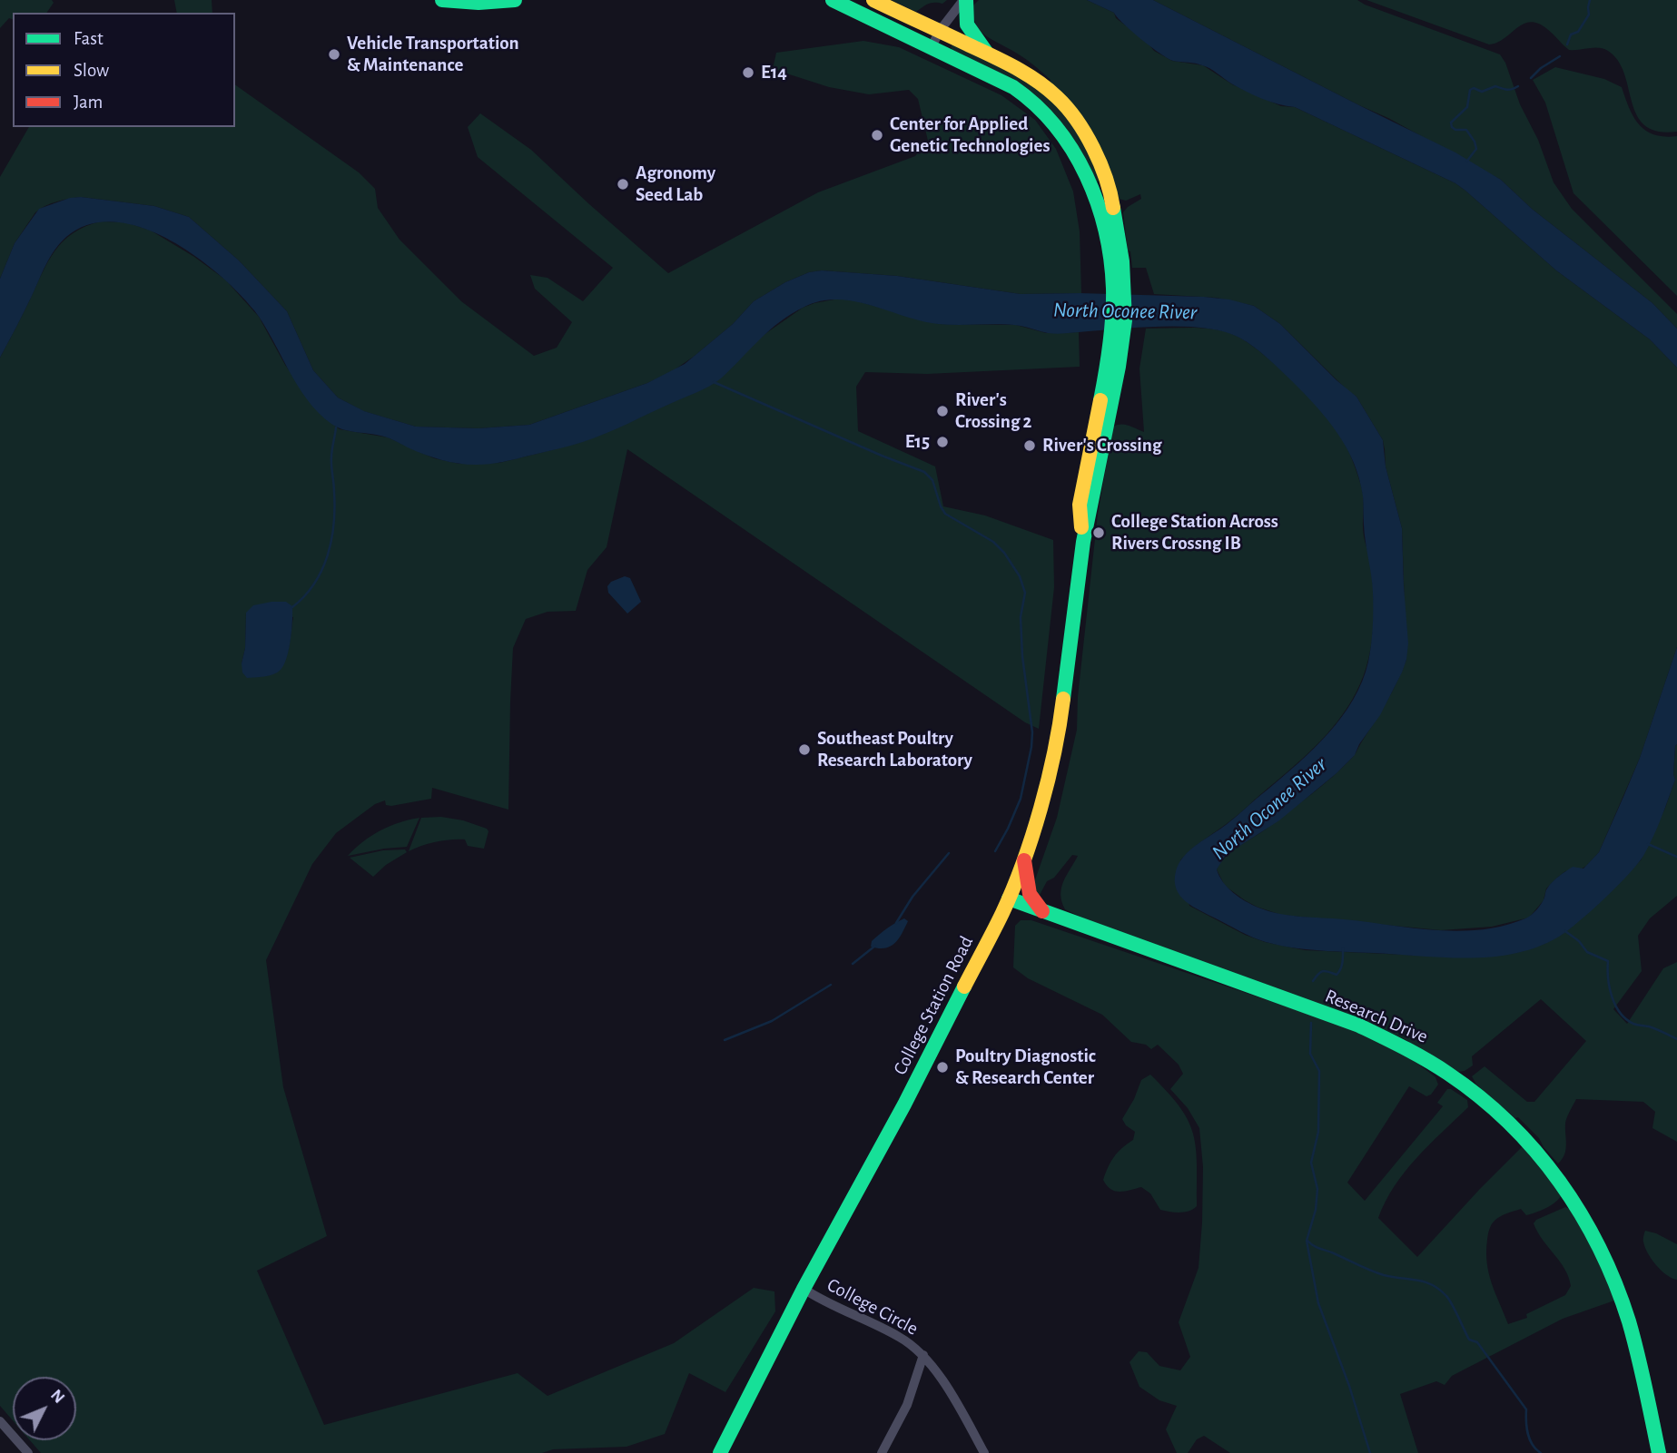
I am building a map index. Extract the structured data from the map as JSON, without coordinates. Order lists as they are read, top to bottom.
{
  "streets": {
    "main road": ["College Station Road", "Research Drive"],
    "street": ["College Circle"]
  },
  "crossings": [
    ["College Station Road", "Research Drive"],
    ["College Station Road", "College Circle"]
  ],
  "water": ["North Oconee River"],
  "places": [
    "Vehicle Transportation & Maintenance",
    "E14",
    "Center for Applied Genetic Technologies",
    "Agronomy Seed Lab",
    "River's Crossing 2",
    "E15",
    "River's Crossing",
    "College Station Across Rivers Crossng IB",
    "Southeast Poultry Research Laboratory",
    "Poultry Diagnostic & Research Center"
  ],
  "legend": ["Fast", "Slow", "Jam"],
  "north": "top right"
}
